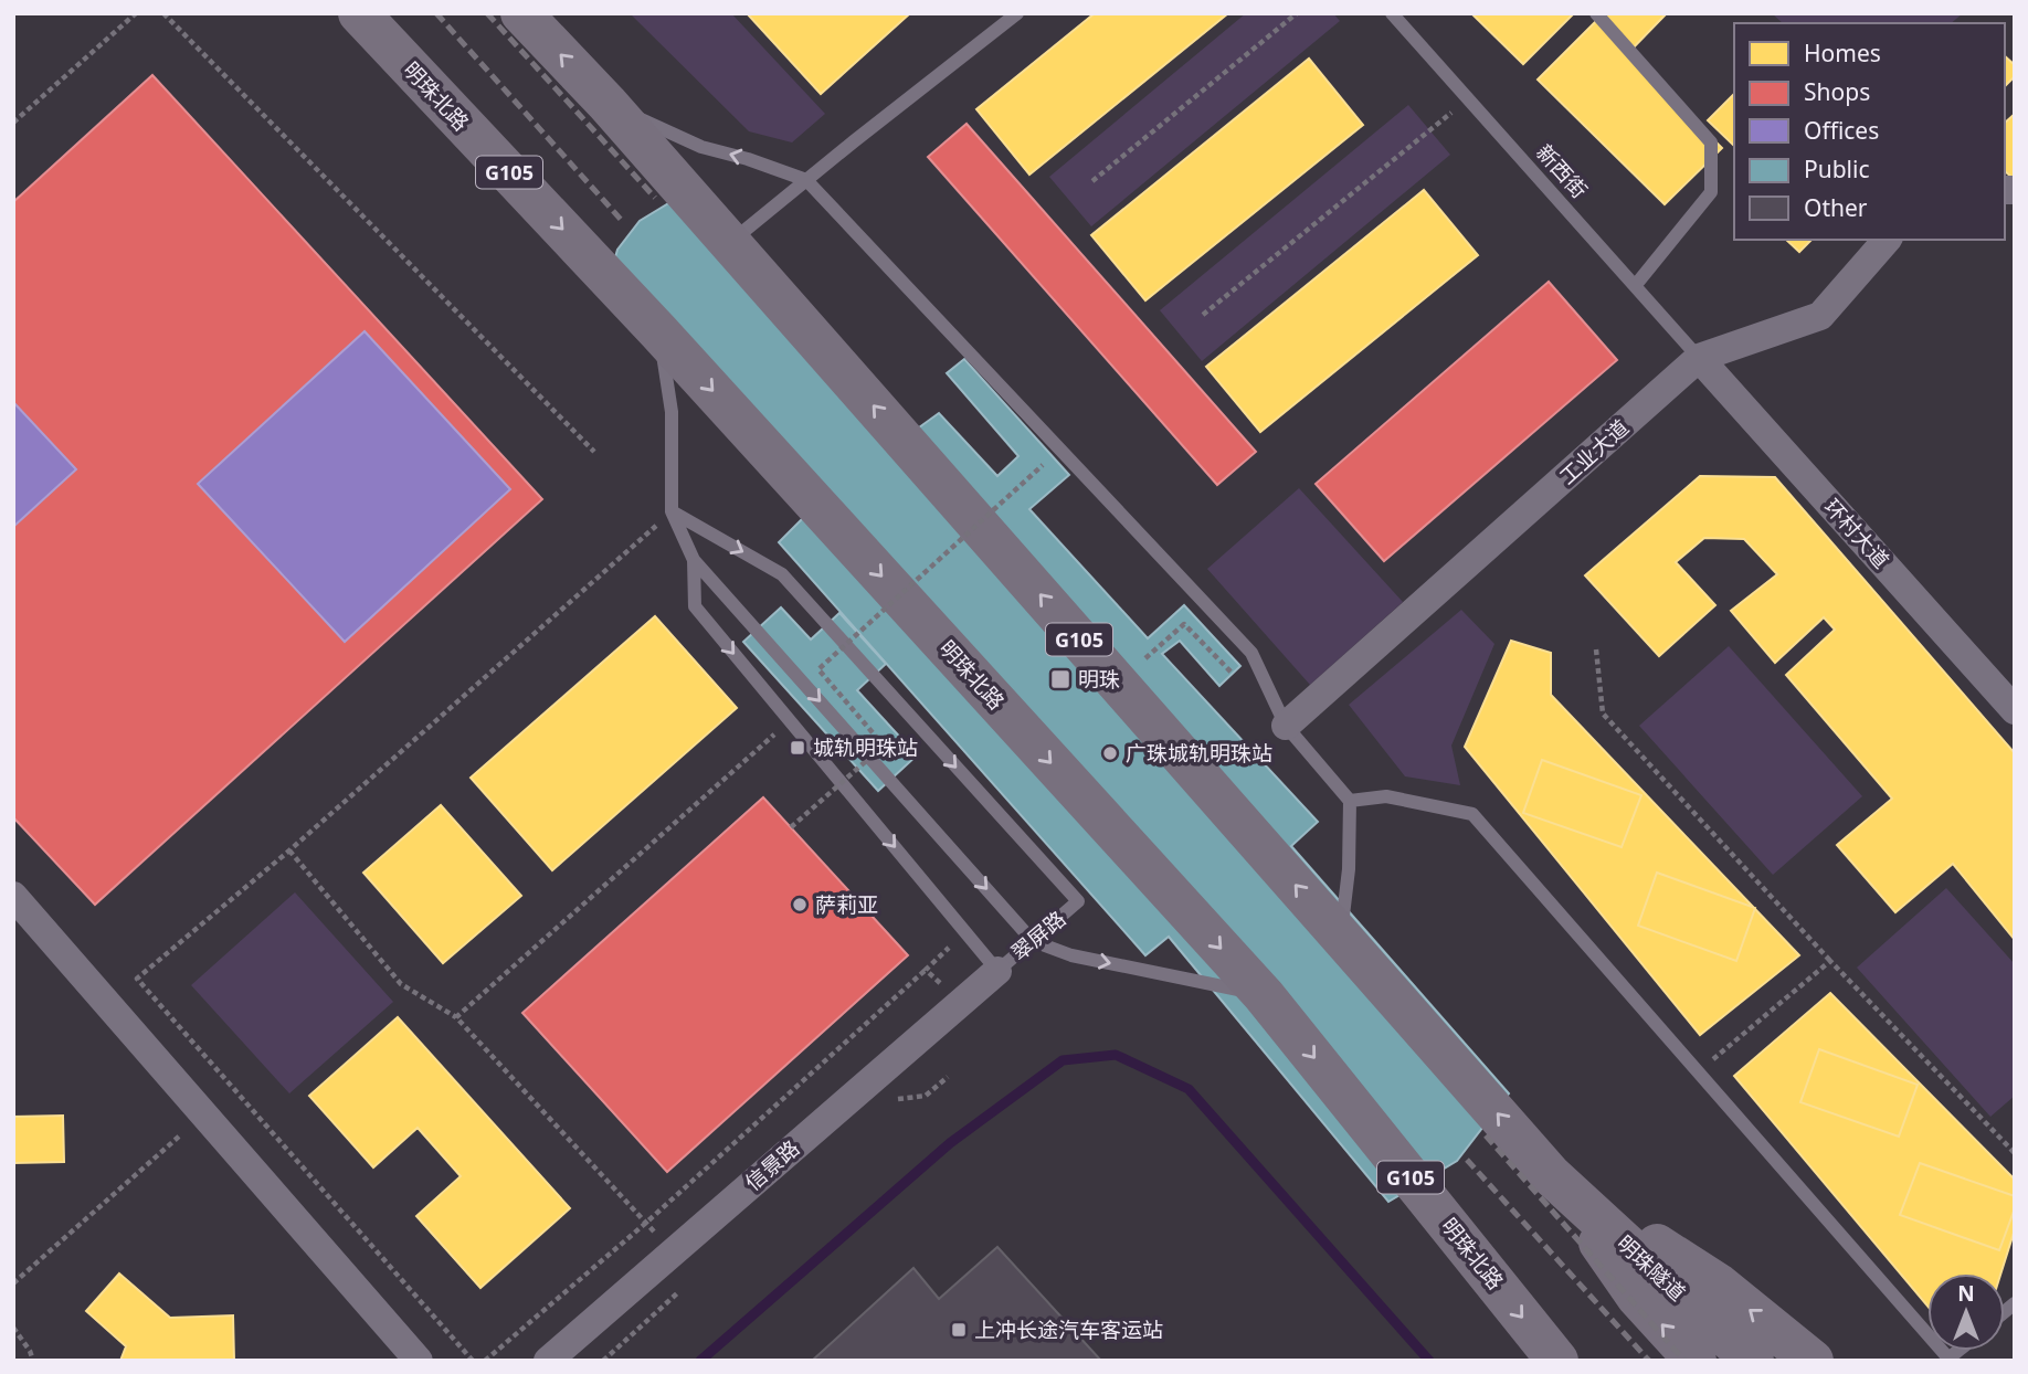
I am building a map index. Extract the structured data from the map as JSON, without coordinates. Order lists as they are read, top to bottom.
{
  "streets": {
    "highway": ["明珠北路", "G105", "明珠隧道"],
    "street": ["工业大道", "环村大道", "信景路"],
    "lane": ["新西街", "翠屏路"]
  },
  "crossings": [
    ["新西街", "工业大道"],
    ["新西街", "环村大道"],
    ["G105", "明珠隧道"],
    ["工业大道", "环村大道"],
    ["翠屏路", "信景路"]
  ],
  "places": {
    "transit": ["明珠", "城轨明珠站", "上冲长途汽车客运站"],
    "other": ["广珠城轨明珠站", "萨莉亚"]
  },
  "legend": [
    "Homes",
    "Shops",
    "Offices",
    "Public",
    "Other"
  ],
  "north": "top"
}
